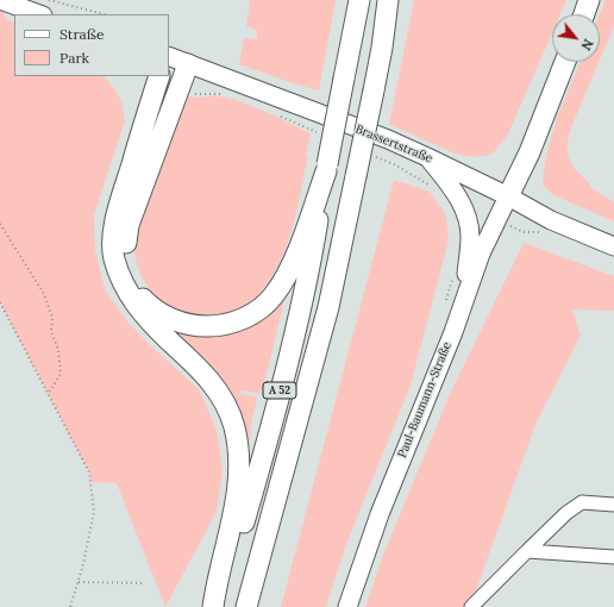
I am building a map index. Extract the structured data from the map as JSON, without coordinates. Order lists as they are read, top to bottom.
{
  "streets": {
    "highway": ["A 52"],
    "main road": ["Brassertstraße", "Paul-Baumann-Straße"]
  },
  "crossings": [
    ["Brassertstraße", "Paul-Baumann-Straße"]
  ],
  "legend": ["Straße", "Park"],
  "north": "bottom right"
}
